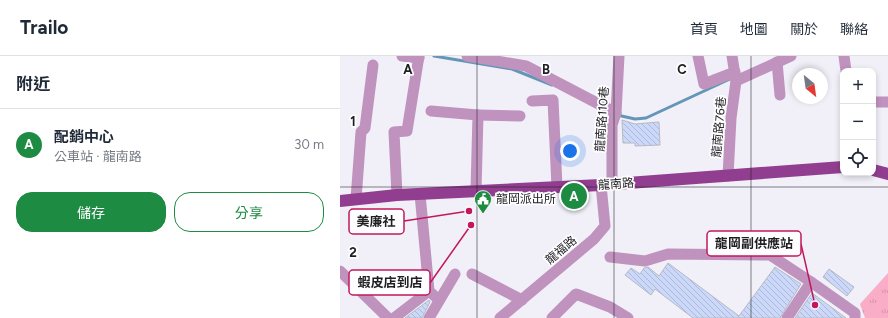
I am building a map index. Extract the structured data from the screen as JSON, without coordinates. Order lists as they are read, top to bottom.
{
  "streets": {
    "main road": ["龍南路"],
    "street": ["龍南路110巷", "龍南路76巷", "龍福路"]
  },
  "crossings": [
    ["龍南路110巷", "龍南路"],
    ["龍南路110巷", "龍福路"],
    ["龍南路76巷", "龍南路"],
    ["龍南路", "龍福路"]
  ],
  "places": {
    "other": ["美廉社", "蝦皮店到店", "龍岡副供應站"],
    "public building": ["龍岡派出所"]
  },
  "north": "bottom right",
  "page": {
    "header": "Trailo",
    "nav": [
      "首頁",
      "地圖",
      "關於",
      "聯絡"
    ],
    "heading": "附近",
    "map_buttons": ["+", "−"],
    "list": [
      {
        "mark": "A",
        "name": "配銷中心",
        "note": "公車站 · 龍南路",
        "value": "30 m"
      }
    ],
    "buttons": ["儲存", "分享"],
    "pins": "A"
  },
  "grid": {
    "columns": ["A", "B", "C"],
    "rows": ["1", "2"]
  }
}
